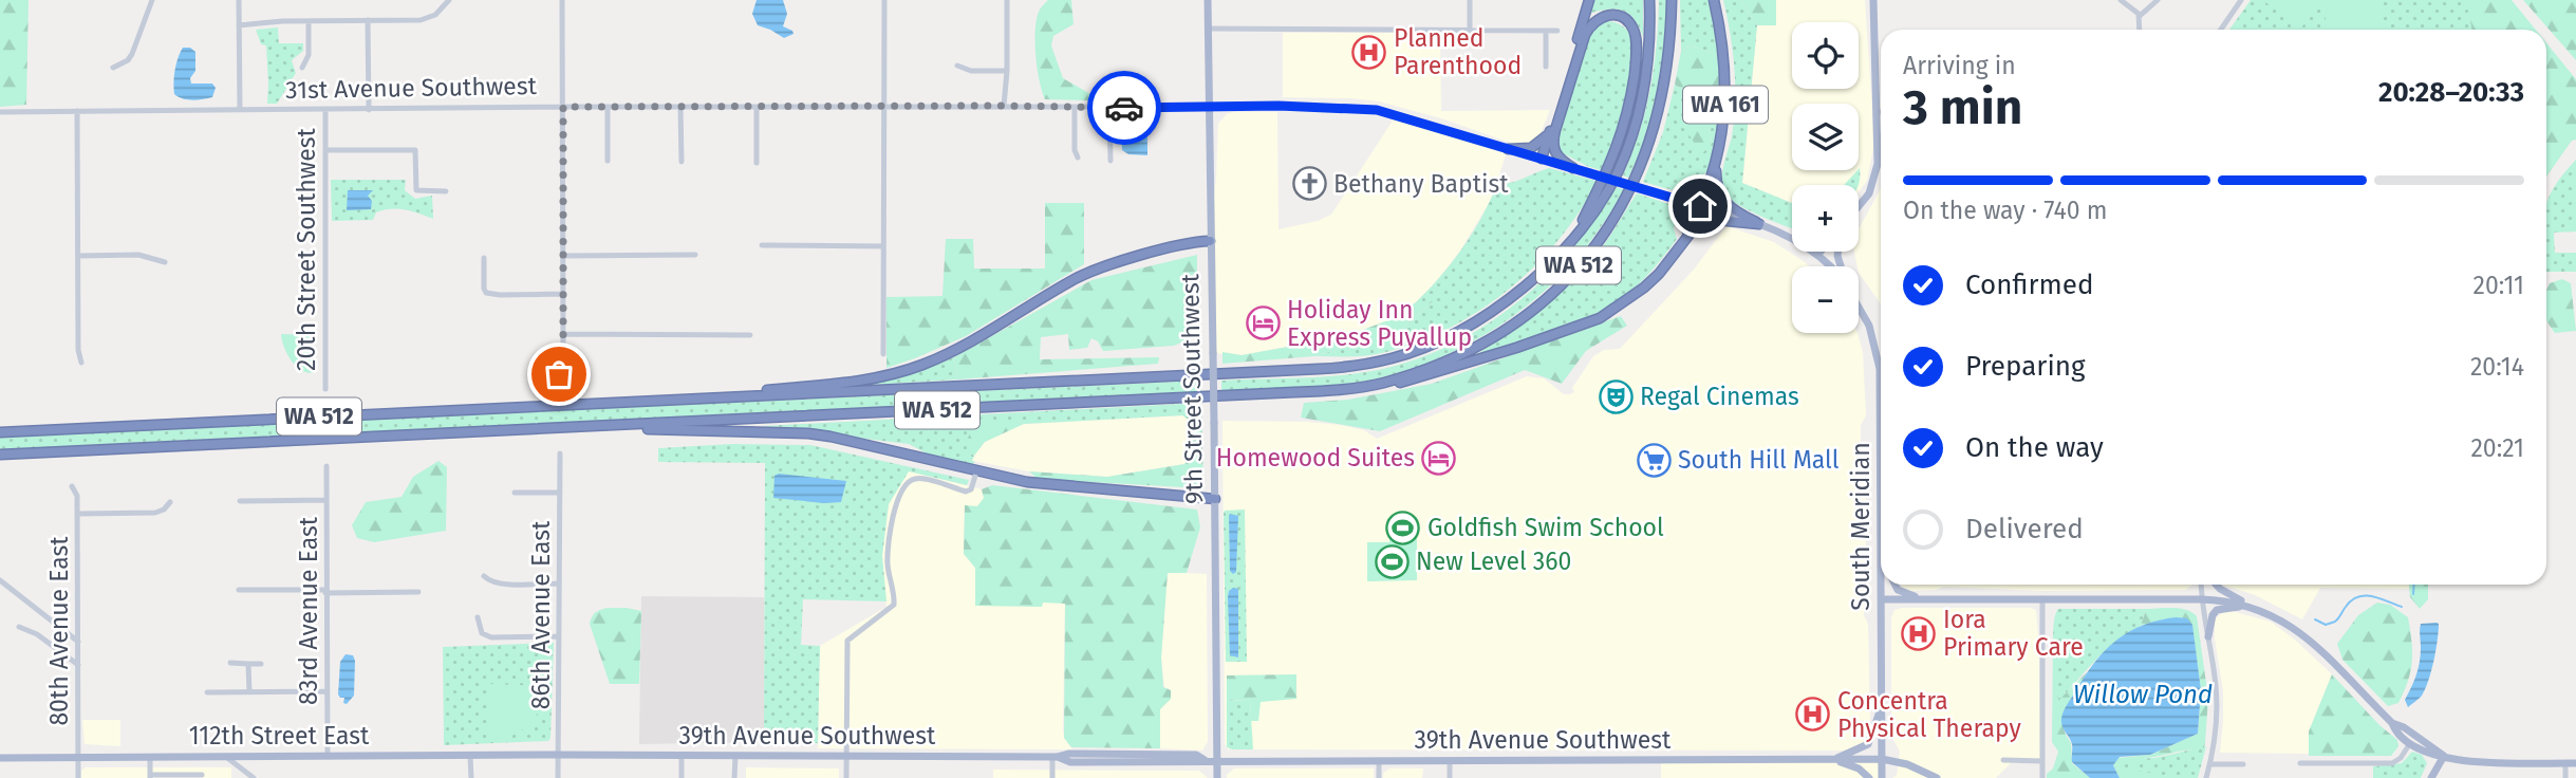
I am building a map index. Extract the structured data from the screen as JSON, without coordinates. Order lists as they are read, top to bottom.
{
  "streets": {
    "highway": ["WA 161", "WA 512"],
    "main road": [
      "31st Avenue Southwest",
      "9th Street Southwest",
      "South Meridian",
      "112th Street East",
      "39th Avenue Southwest"
    ],
    "street": [
      "20th Street Southwest",
      "83rd Avenue East",
      "86th Avenue East",
      "80th Avenue East"
    ]
  },
  "crossings": [
    ["31st Avenue Southwest", "WA 161"],
    ["31st Avenue Southwest", "20th Street Southwest"],
    ["31st Avenue Southwest", "9th Street Southwest"],
    ["31st Avenue Southwest", "South Meridian"],
    ["9th Street Southwest", "39th Avenue Southwest"],
    ["South Meridian", "39th Avenue Southwest"],
    ["83rd Avenue East", "112th Street East"],
    ["86th Avenue East", "112th Street East"],
    ["86th Avenue East", "39th Avenue Southwest"],
    ["80th Avenue East", "112th Street East"],
    ["112th Street East", "39th Avenue Southwest"]
  ],
  "water": ["Willow Pond"],
  "places": {
    "hospital": ["Planned Parenthood", "Iora Primary Care", "Concentra Physical Therapy"],
    "church": ["Bethany Baptist"],
    "hotel": ["Holiday Inn Express Puyallup", "Homewood Suites"],
    "theatre": ["Regal Cinemas"],
    "supermarket": ["South Hill Mall"],
    "sports": ["Goldfish Swim School", "New Level 360"]
  },
  "page": {
    "map_buttons": ["+", "−"],
    "heading": ["3 min", "Arriving in", "20:28–20:33"],
    "bar": "On the way · 740 m",
    "list": [
      ["Confirmed", "20:11"],
      ["Preparing", "20:14"],
      ["On the way", "20:21"],
      "Delivered"
    ]
  }
}
